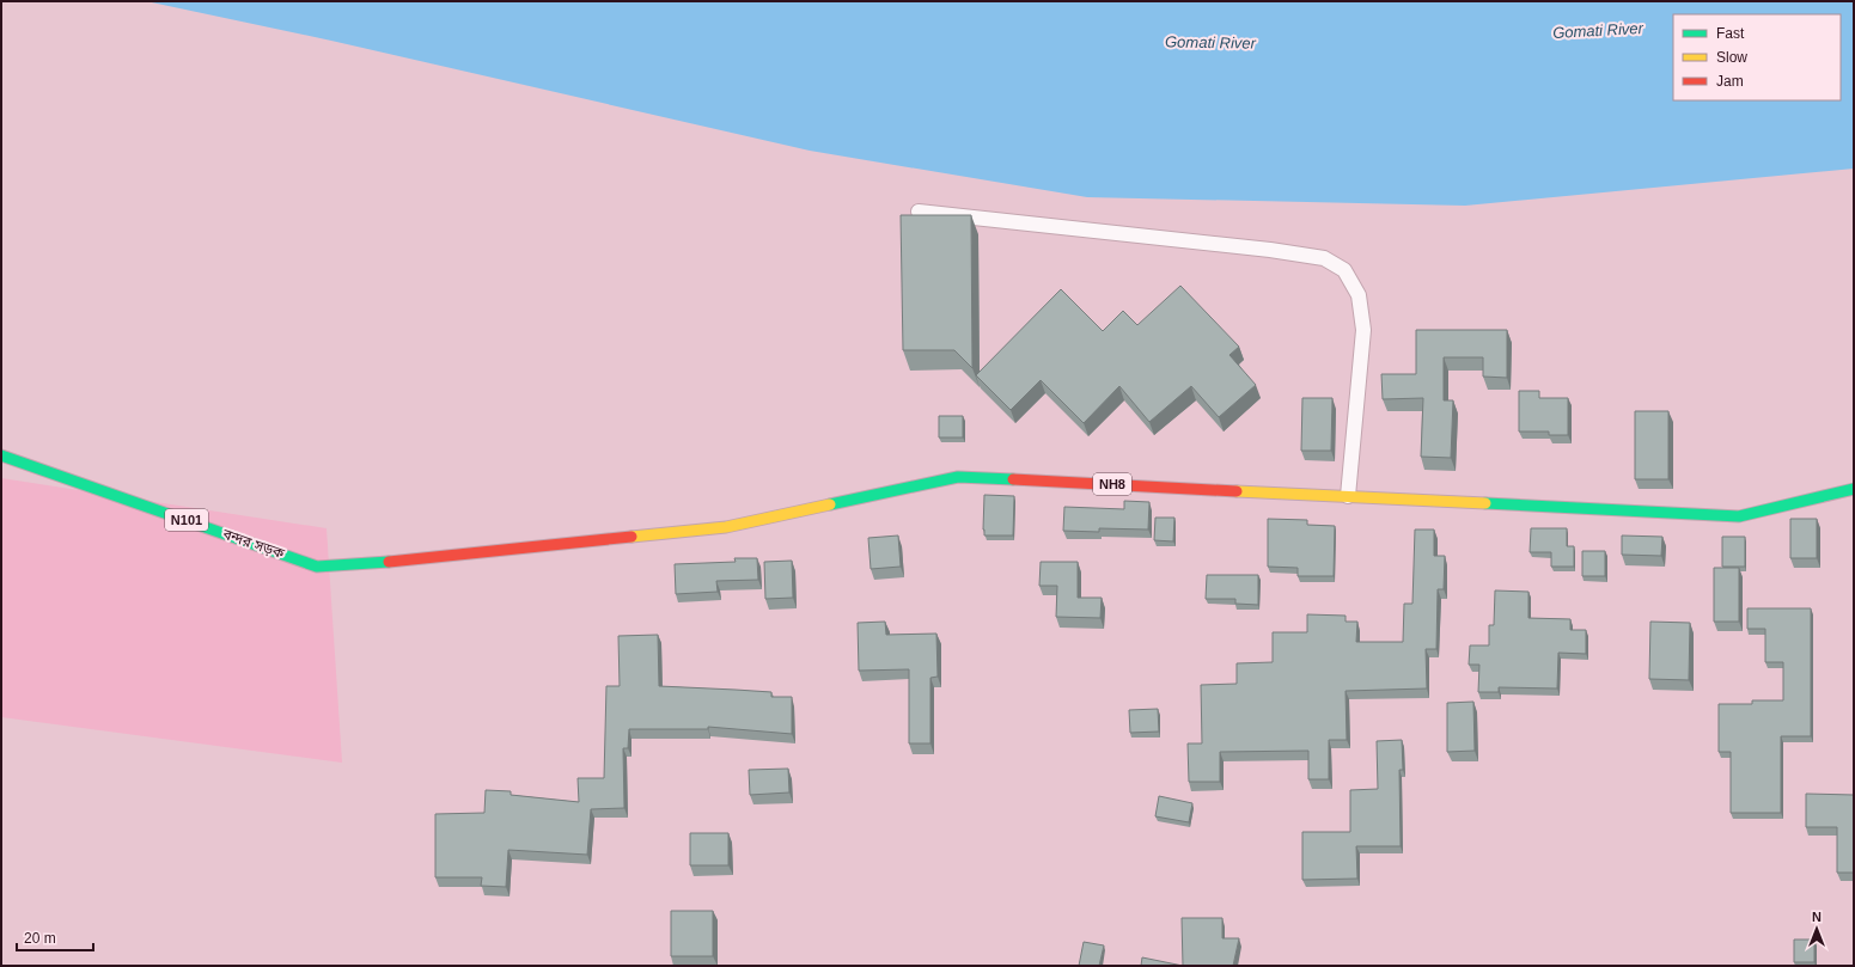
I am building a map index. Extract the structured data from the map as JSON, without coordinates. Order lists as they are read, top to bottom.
{
  "streets": {
    "highway": ["NH8", "N101", "বন্দর সড়ক"]
  },
  "crossings": [
    ["NH8", "বন্দর সড়ক"]
  ],
  "water": ["Gomati River"],
  "legend": ["Fast", "Slow", "Jam"],
  "scale_bar": "20 m",
  "north": "top"
}
